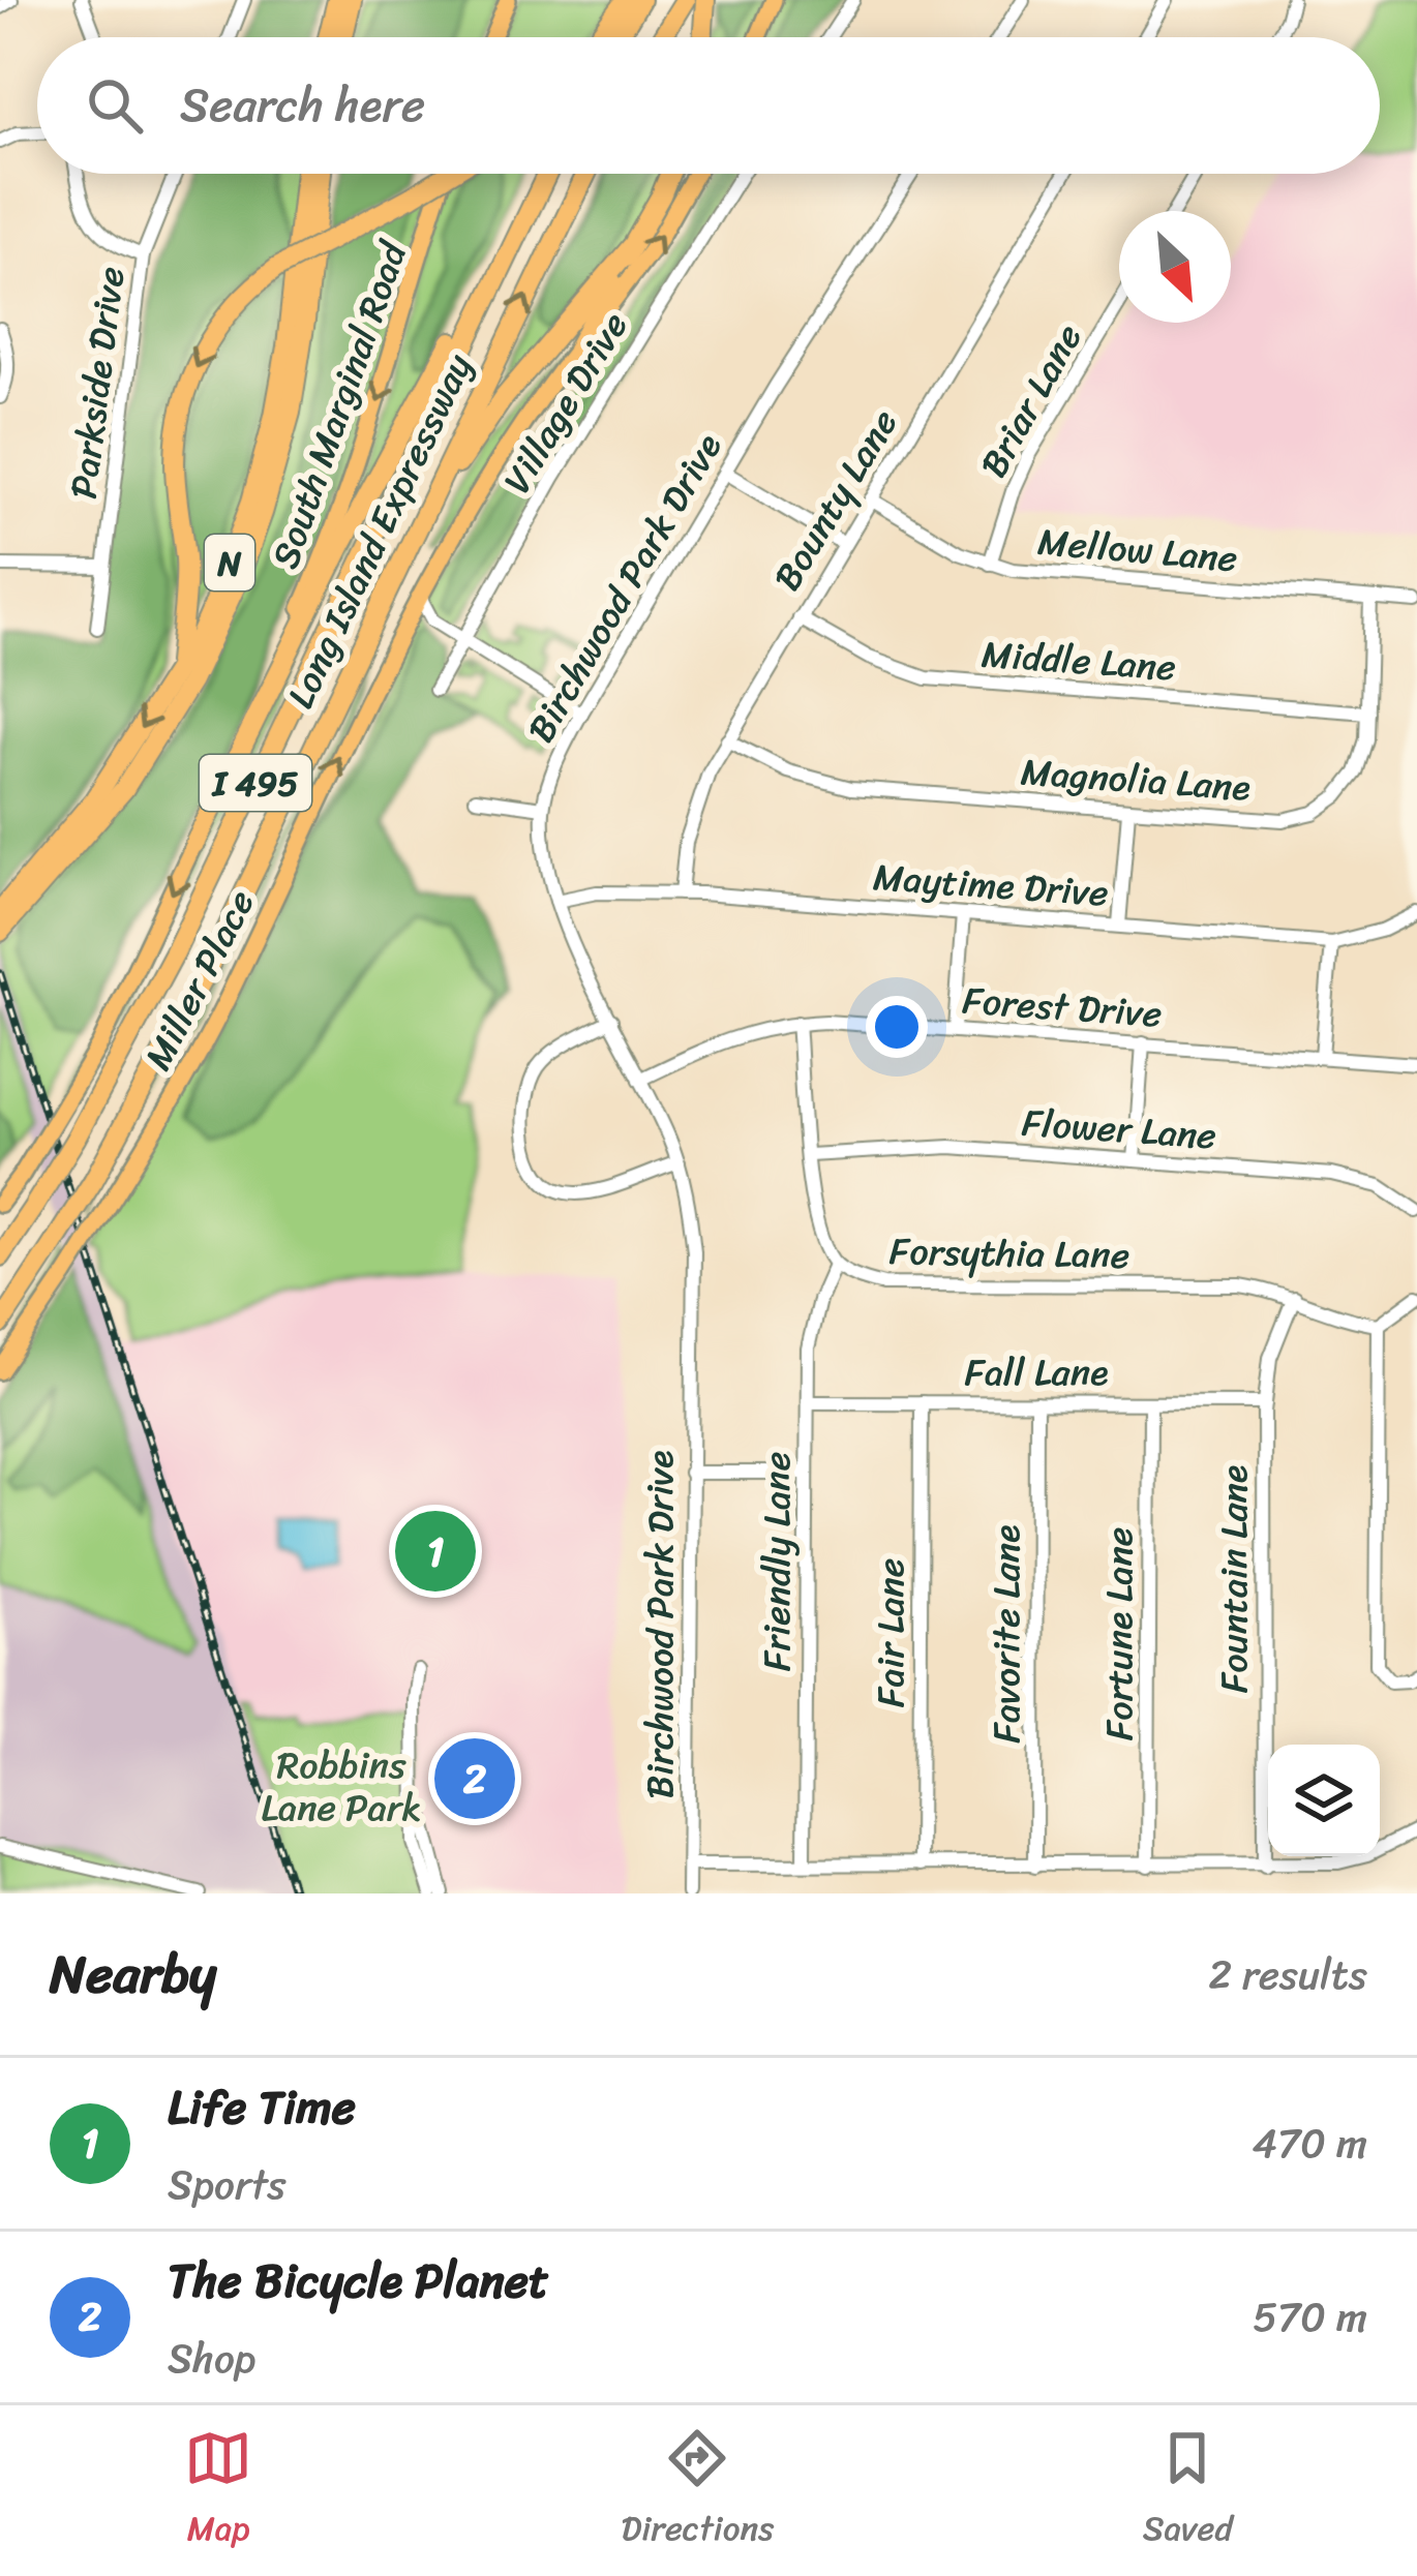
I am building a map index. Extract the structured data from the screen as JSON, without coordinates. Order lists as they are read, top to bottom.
{
  "streets": {
    "highway": ["Long Island Expressway", "N", "I 495"],
    "main road": ["South Marginal Road", "Miller Place"],
    "street": [
      "Parkside Drive",
      "Briar Lane",
      "Village Drive",
      "Bounty Lane",
      "Mellow Lane",
      "Birchwood Park Drive",
      "Middle Lane",
      "Magnolia Lane",
      "Maytime Drive",
      "Forest Drive",
      "Flower Lane",
      "Forsythia Lane",
      "Fall Lane",
      "Friendly Lane",
      "Fountain Lane",
      "Fair Lane",
      "Favorite Lane",
      "Fortune Lane"
    ]
  },
  "crossings": [
    ["Briar Lane", "Mellow Lane"],
    ["Bounty Lane", "Mellow Lane"],
    ["Bounty Lane", "Middle Lane"],
    ["Bounty Lane", "Magnolia Lane"],
    ["Bounty Lane", "Maytime Drive"],
    ["Mellow Lane", "Magnolia Lane"],
    ["Birchwood Park Drive", "Maytime Drive"],
    ["Birchwood Park Drive", "Forest Drive"],
    ["Middle Lane", "Magnolia Lane"],
    ["Forest Drive", "Forsythia Lane"],
    ["Flower Lane", "Forsythia Lane"],
    ["Forsythia Lane", "Friendly Lane"],
    ["Forsythia Lane", "Fountain Lane"],
    ["Fall Lane", "Friendly Lane"],
    ["Fall Lane", "Fountain Lane"],
    ["Fall Lane", "Fair Lane"],
    ["Fall Lane", "Favorite Lane"],
    ["Fall Lane", "Fortune Lane"]
  ],
  "one_way": ["South Marginal Road", "Miller Place"],
  "parks": ["Robbins Lane Park"],
  "north": "bottom right",
  "page": {
    "search": "Search here",
    "pins": ["1", "2"],
    "heading": ["Nearby", "2 results"],
    "list": [
      {
        "mark": "1",
        "name": "Life Time",
        "note": "Sports",
        "value": "470 m"
      },
      {
        "mark": "2",
        "name": "The Bicycle Planet",
        "note": "Shop",
        "value": "570 m"
      }
    ],
    "nav": ["Map", "Directions", "Saved"]
  }
}
